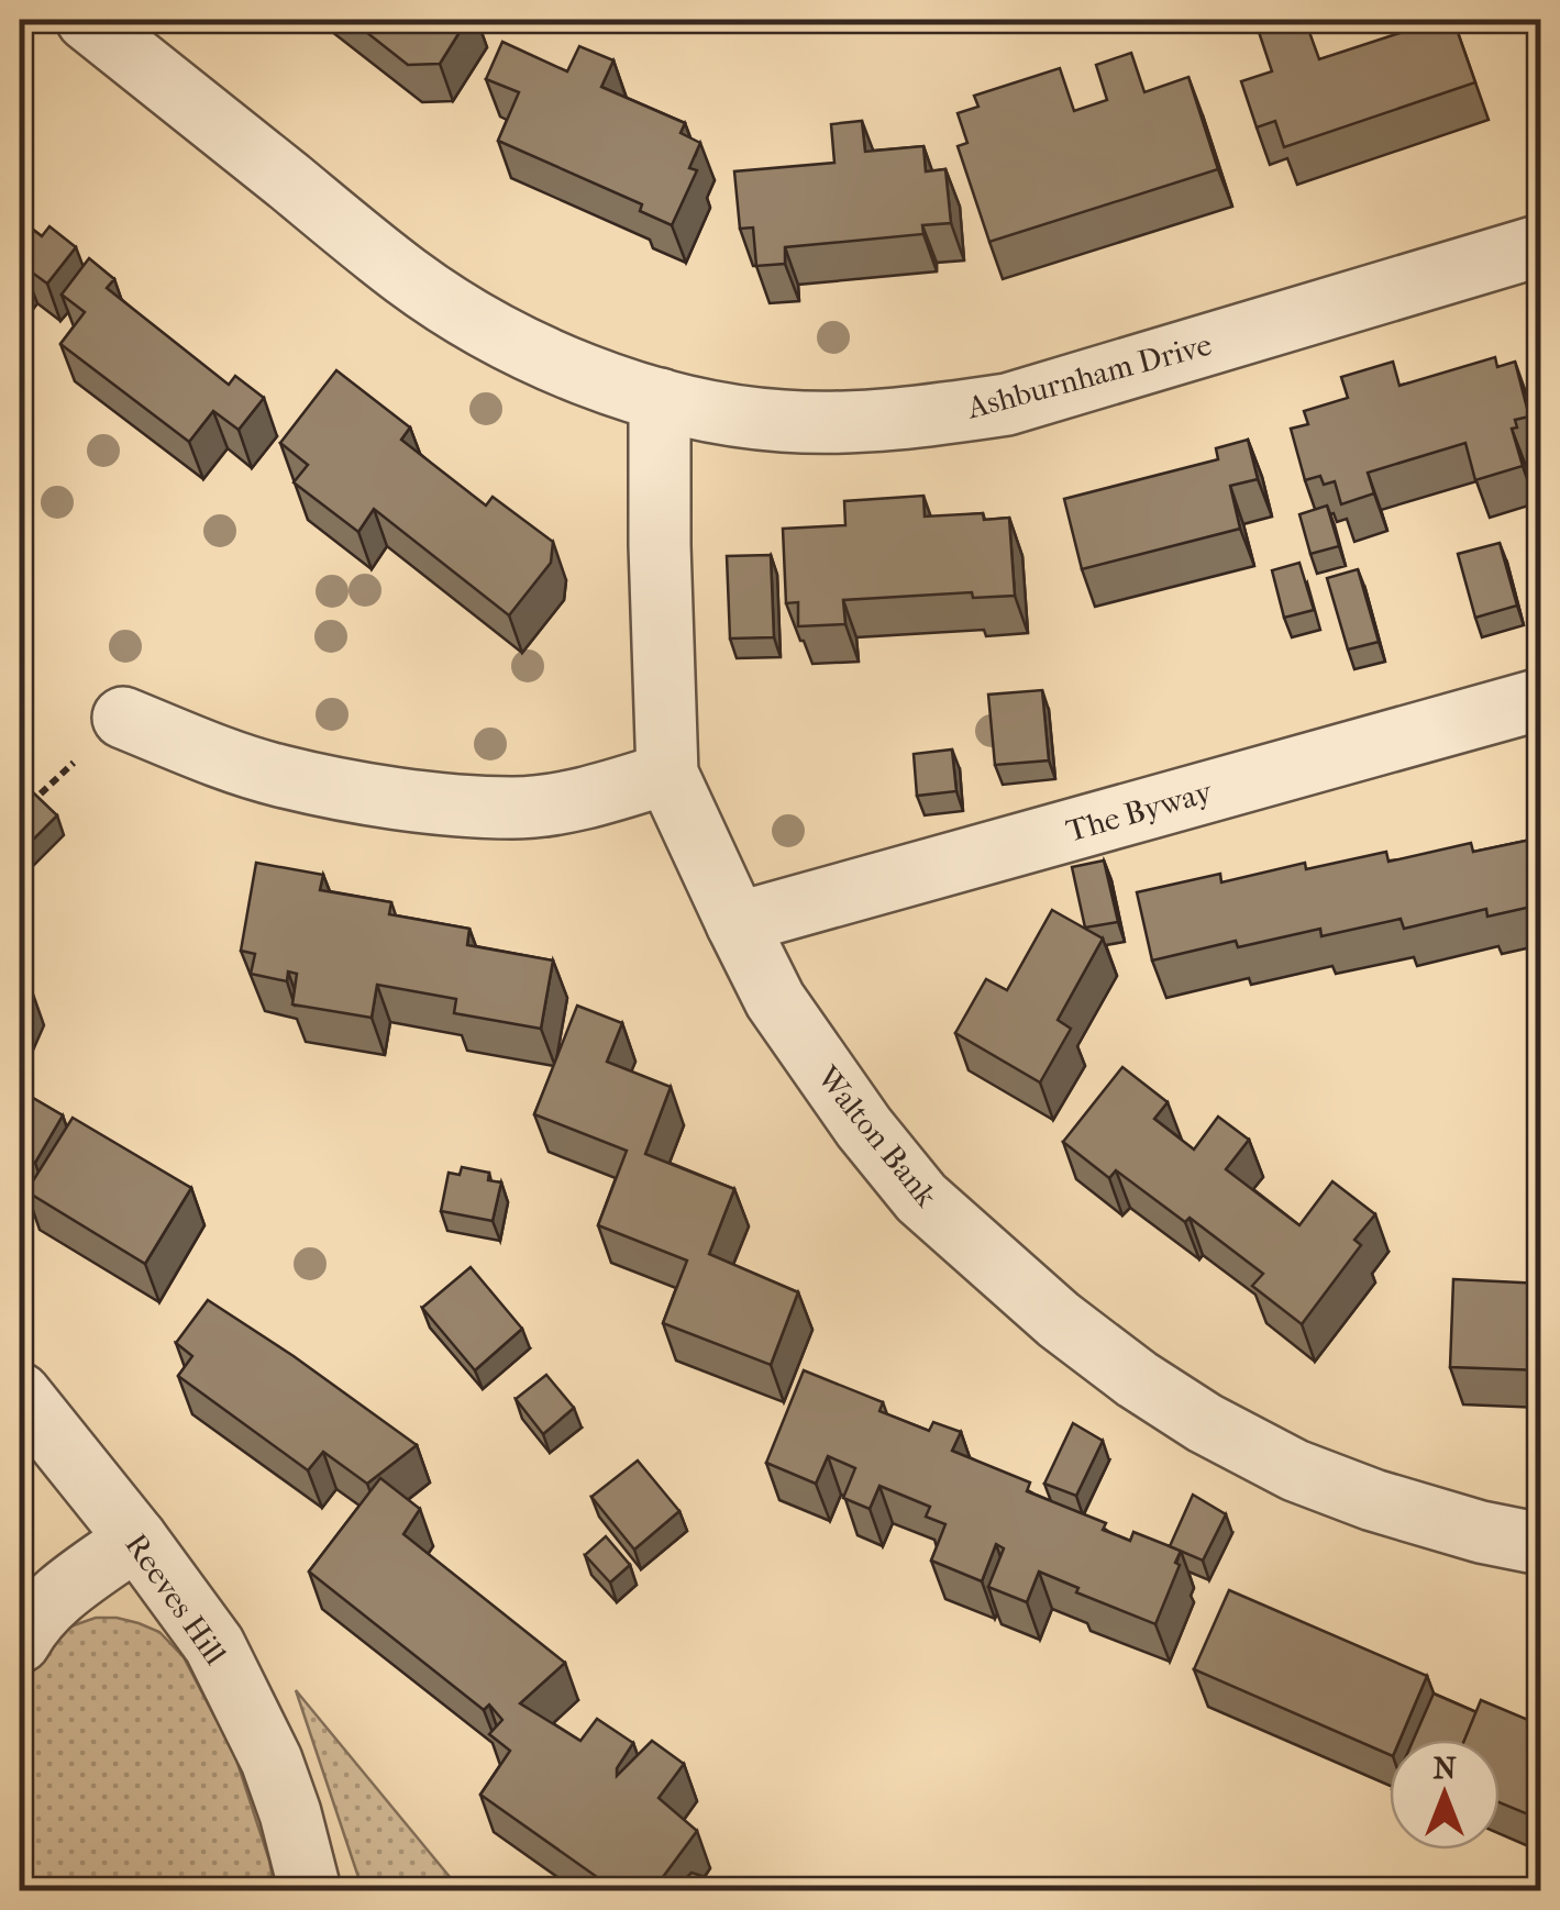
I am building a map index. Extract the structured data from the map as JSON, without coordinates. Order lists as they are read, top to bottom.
{
  "streets": {
    "street": [
      "Ashburnham Drive",
      "The Byway",
      "Walton Bank",
      "Reeves Hill"
    ]
  },
  "crossings": [
    ["Ashburnham Drive", "Walton Bank"],
    ["The Byway", "Walton Bank"]
  ],
  "north": "top"
}
